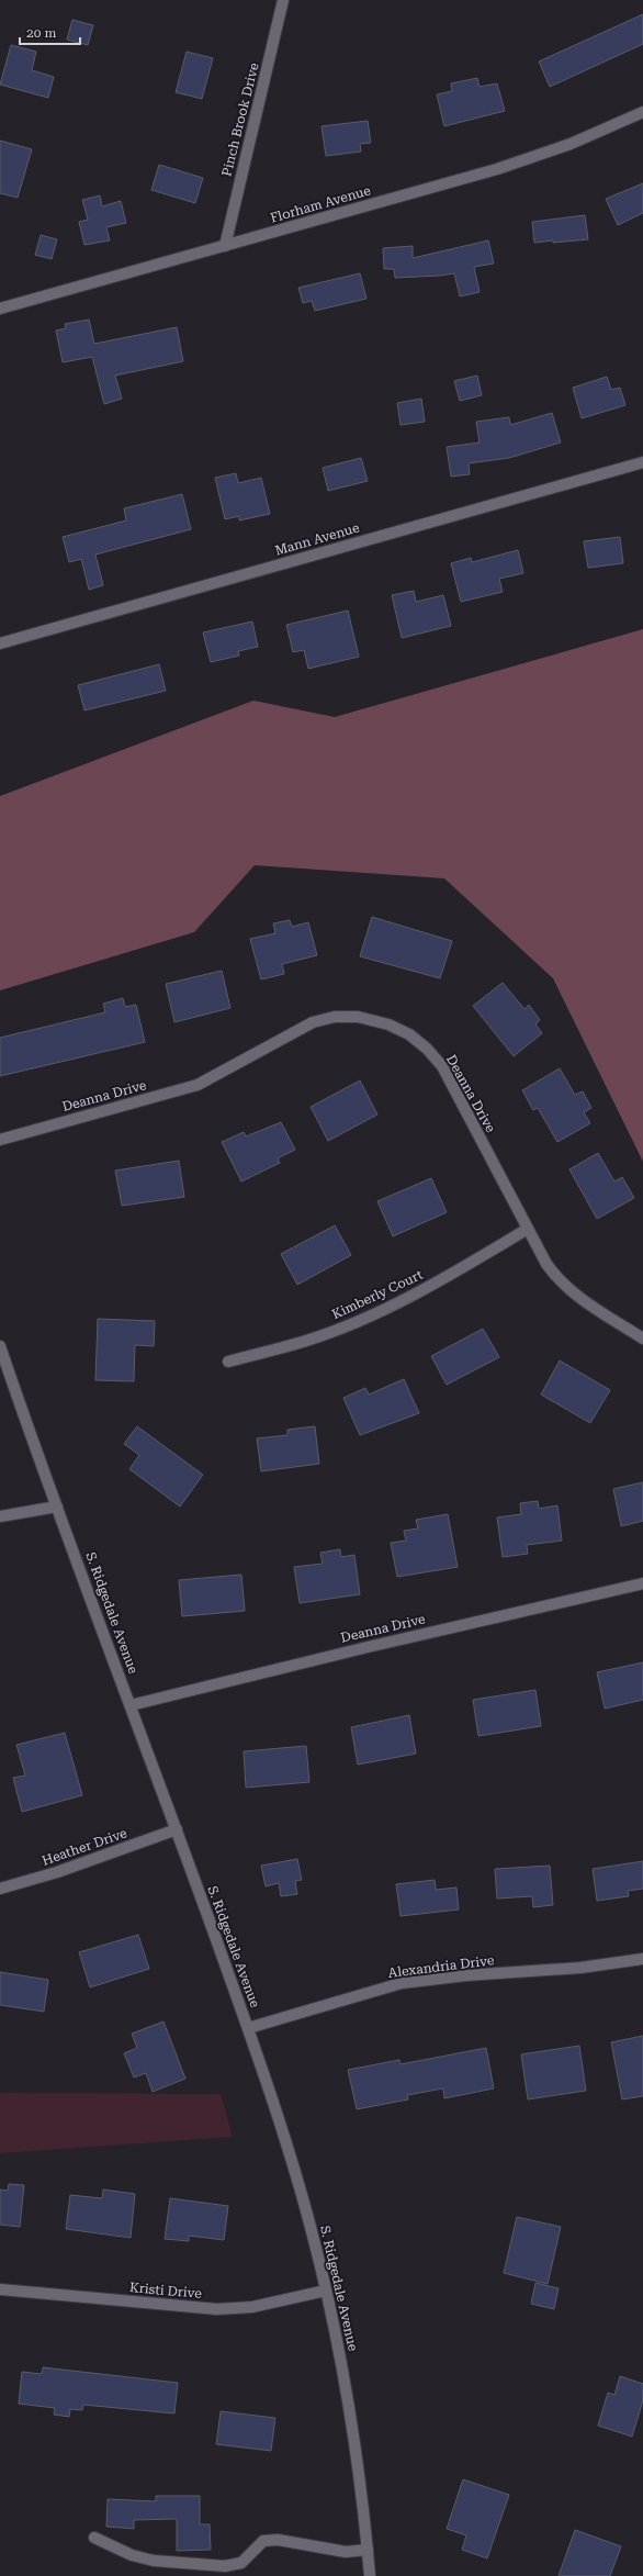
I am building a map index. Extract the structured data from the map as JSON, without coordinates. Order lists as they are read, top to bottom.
{
  "streets": {
    "street": [
      "Pinch Brook Drive",
      "Florham Avenue",
      "Mann Avenue",
      "Deanna Drive",
      "Kimberly Court",
      "S. Ridgedale Avenue",
      "Heather Drive",
      "Alexandria Drive",
      "Kristi Drive"
    ]
  },
  "crossings": [
    ["Pinch Brook Drive", "Florham Avenue"],
    ["Deanna Drive", "Kimberly Court"],
    ["Deanna Drive", "S. Ridgedale Avenue"],
    ["S. Ridgedale Avenue", "Heather Drive"],
    ["S. Ridgedale Avenue", "Alexandria Drive"],
    ["S. Ridgedale Avenue", "Kristi Drive"]
  ],
  "scale_bar": "20 m"
}
